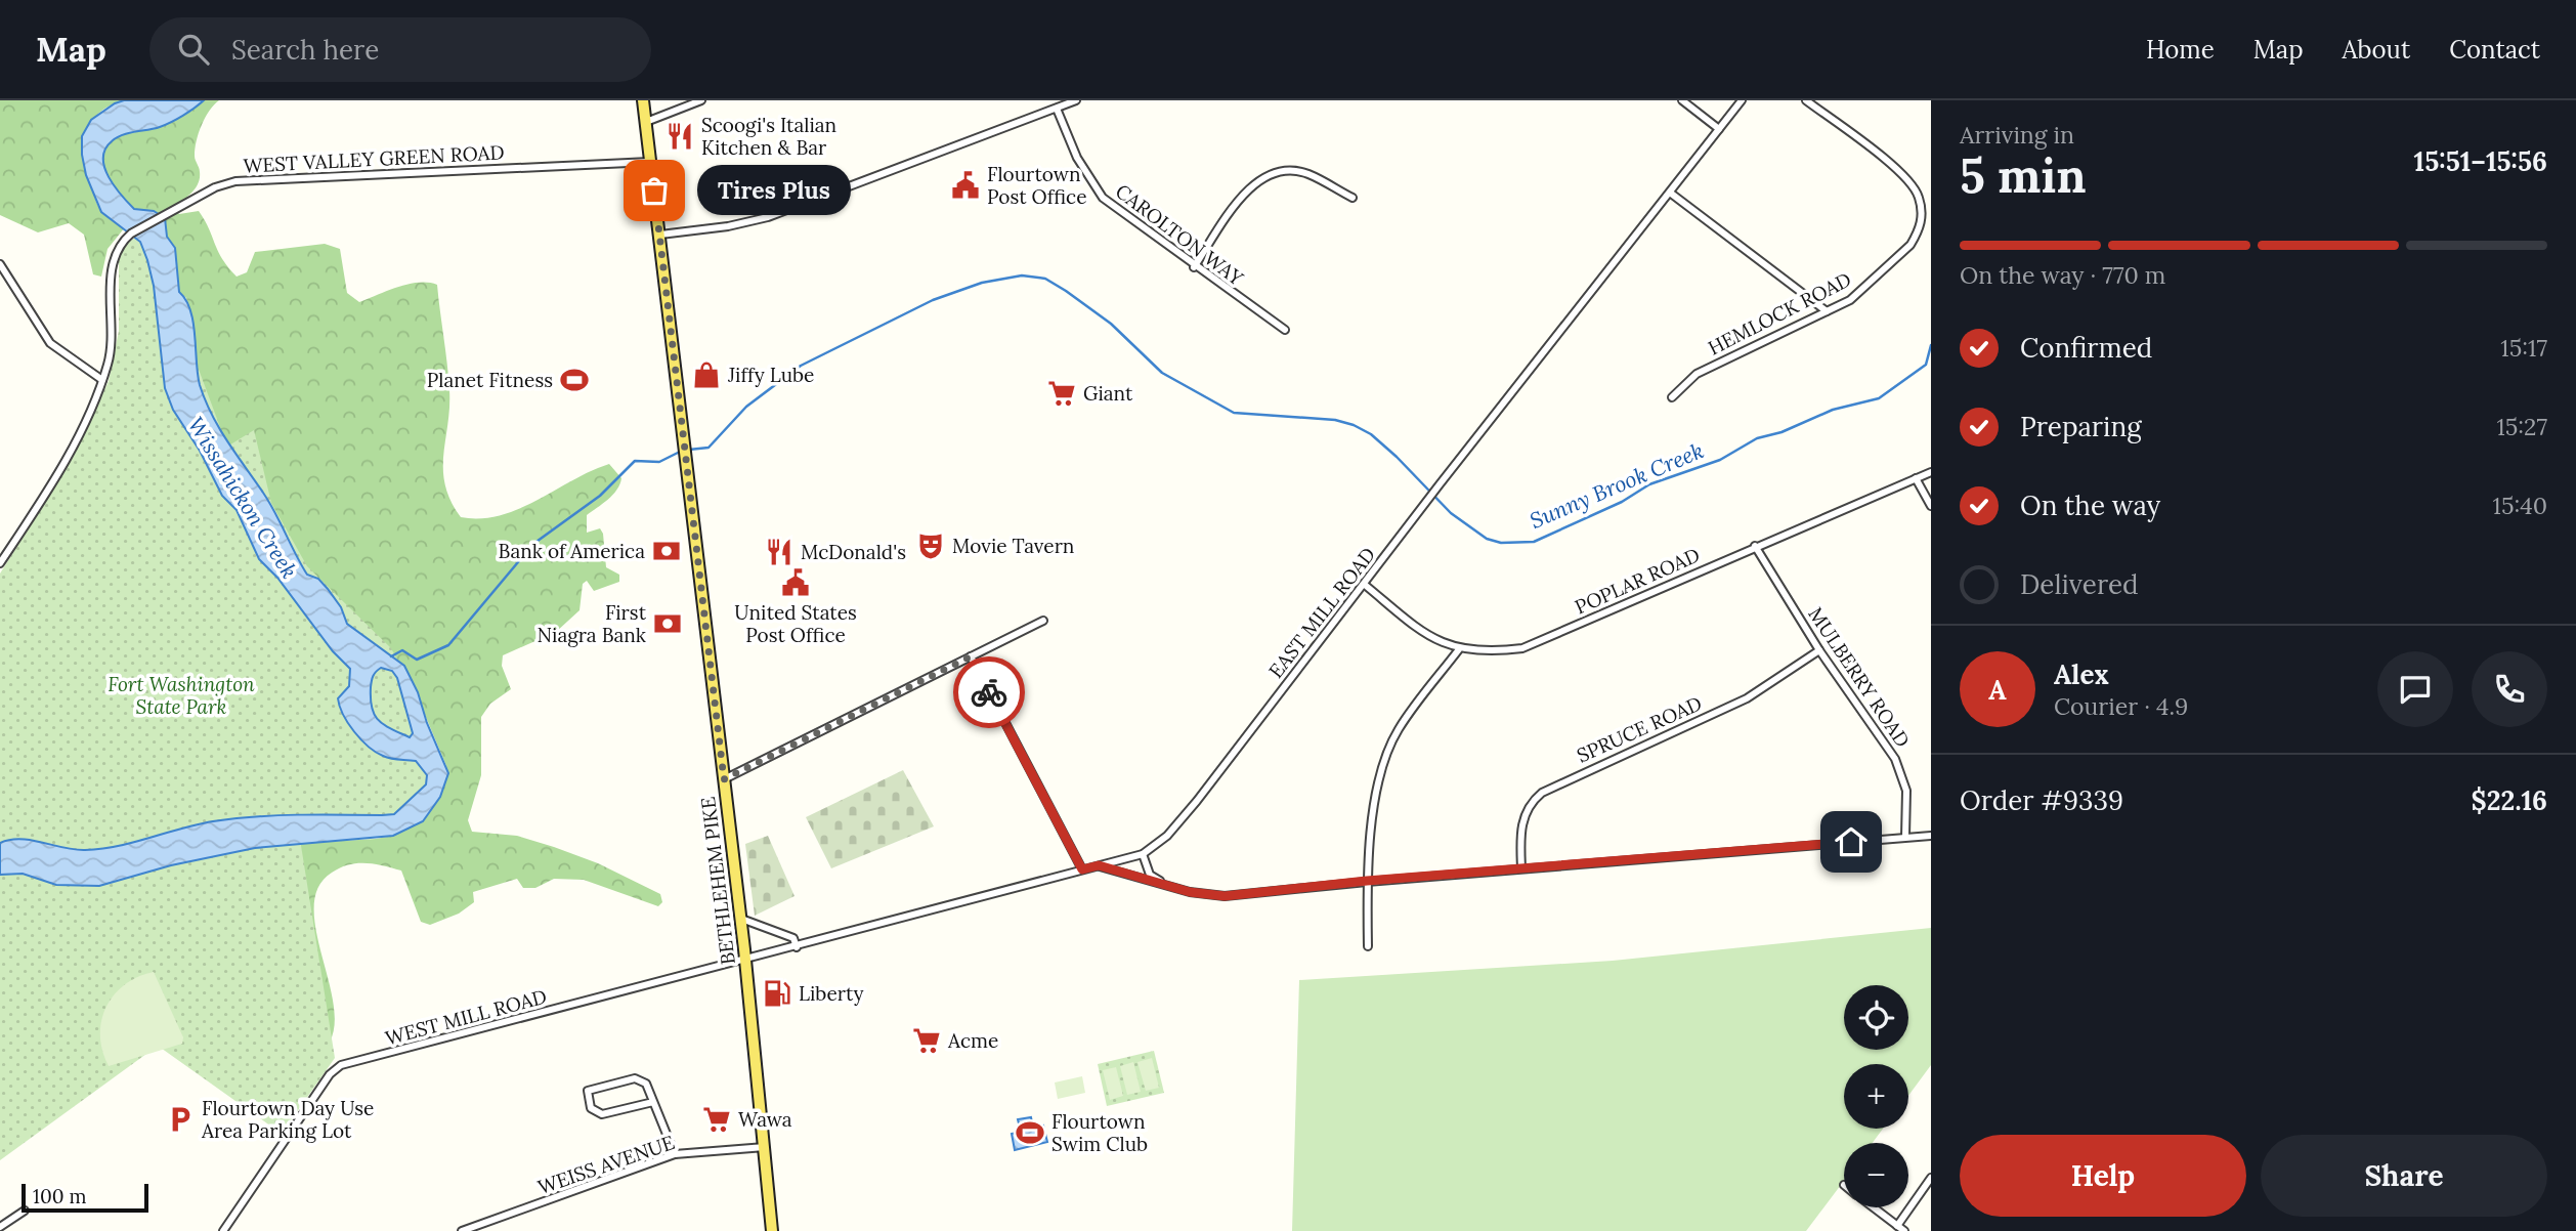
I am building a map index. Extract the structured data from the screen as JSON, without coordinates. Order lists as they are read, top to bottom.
{
  "streets": {
    "main road": ["BETHLEHEM PIKE"],
    "street": [
      "WEST VALLEY GREEN ROAD",
      "CAROLTON WAY",
      "HEMLOCK ROAD",
      "POPLAR ROAD",
      "EAST MILL ROAD",
      "MULBERRY ROAD",
      "SPRUCE ROAD",
      "WEST MILL ROAD",
      "WEISS AVENUE"
    ]
  },
  "crossings": [
    ["WEST VALLEY GREEN ROAD", "BETHLEHEM PIKE"],
    ["POPLAR ROAD", "EAST MILL ROAD"],
    ["POPLAR ROAD", "MULBERRY ROAD"],
    ["EAST MILL ROAD", "WEST MILL ROAD"],
    ["MULBERRY ROAD", "SPRUCE ROAD"],
    ["BETHLEHEM PIKE", "WEST MILL ROAD"],
    ["BETHLEHEM PIKE", "WEISS AVENUE"]
  ],
  "water": ["Sunny Brook Creek", "Wissahickon Creek"],
  "parks": ["Fort Washington State Park"],
  "places": {
    "restaurant": ["Scoogi's Italian Kitchen & Bar", "McDonald's"],
    "public building": ["Flourtown Post Office", "United States Post Office"],
    "other": ["Tires Plus"],
    "shop": ["Jiffy Lube"],
    "sports": ["Planet Fitness", "Flourtown Swim Club"],
    "supermarket": ["Giant", "Acme", "Wawa"],
    "theatre": ["Movie Tavern"],
    "bank": ["Bank of America", "First Niagra Bank"],
    "fuel station": ["Liberty"],
    "parking": ["Flourtown Day Use Area Parking Lot"]
  },
  "scale_bar": "100 m",
  "page": {
    "header": "Map",
    "search": "Search here",
    "nav": [
      "Home",
      "Map",
      "About",
      "Contact"
    ],
    "heading": ["5 min", "Arriving in", "15:51–15:56"],
    "panel": [
      "Alex",
      "Courier · 4.9",
      "Order #9339",
      "$22.16"
    ],
    "bubble": "Tires Plus",
    "bar": "On the way · 770 m",
    "list": [
      ["Confirmed", "15:17"],
      ["Preparing", "15:27"],
      ["On the way", "15:40"],
      "Delivered"
    ],
    "round": "A",
    "map_buttons": ["+", "−"],
    "buttons": ["Help", "Share"],
    "scale": "100 m"
  }
}
